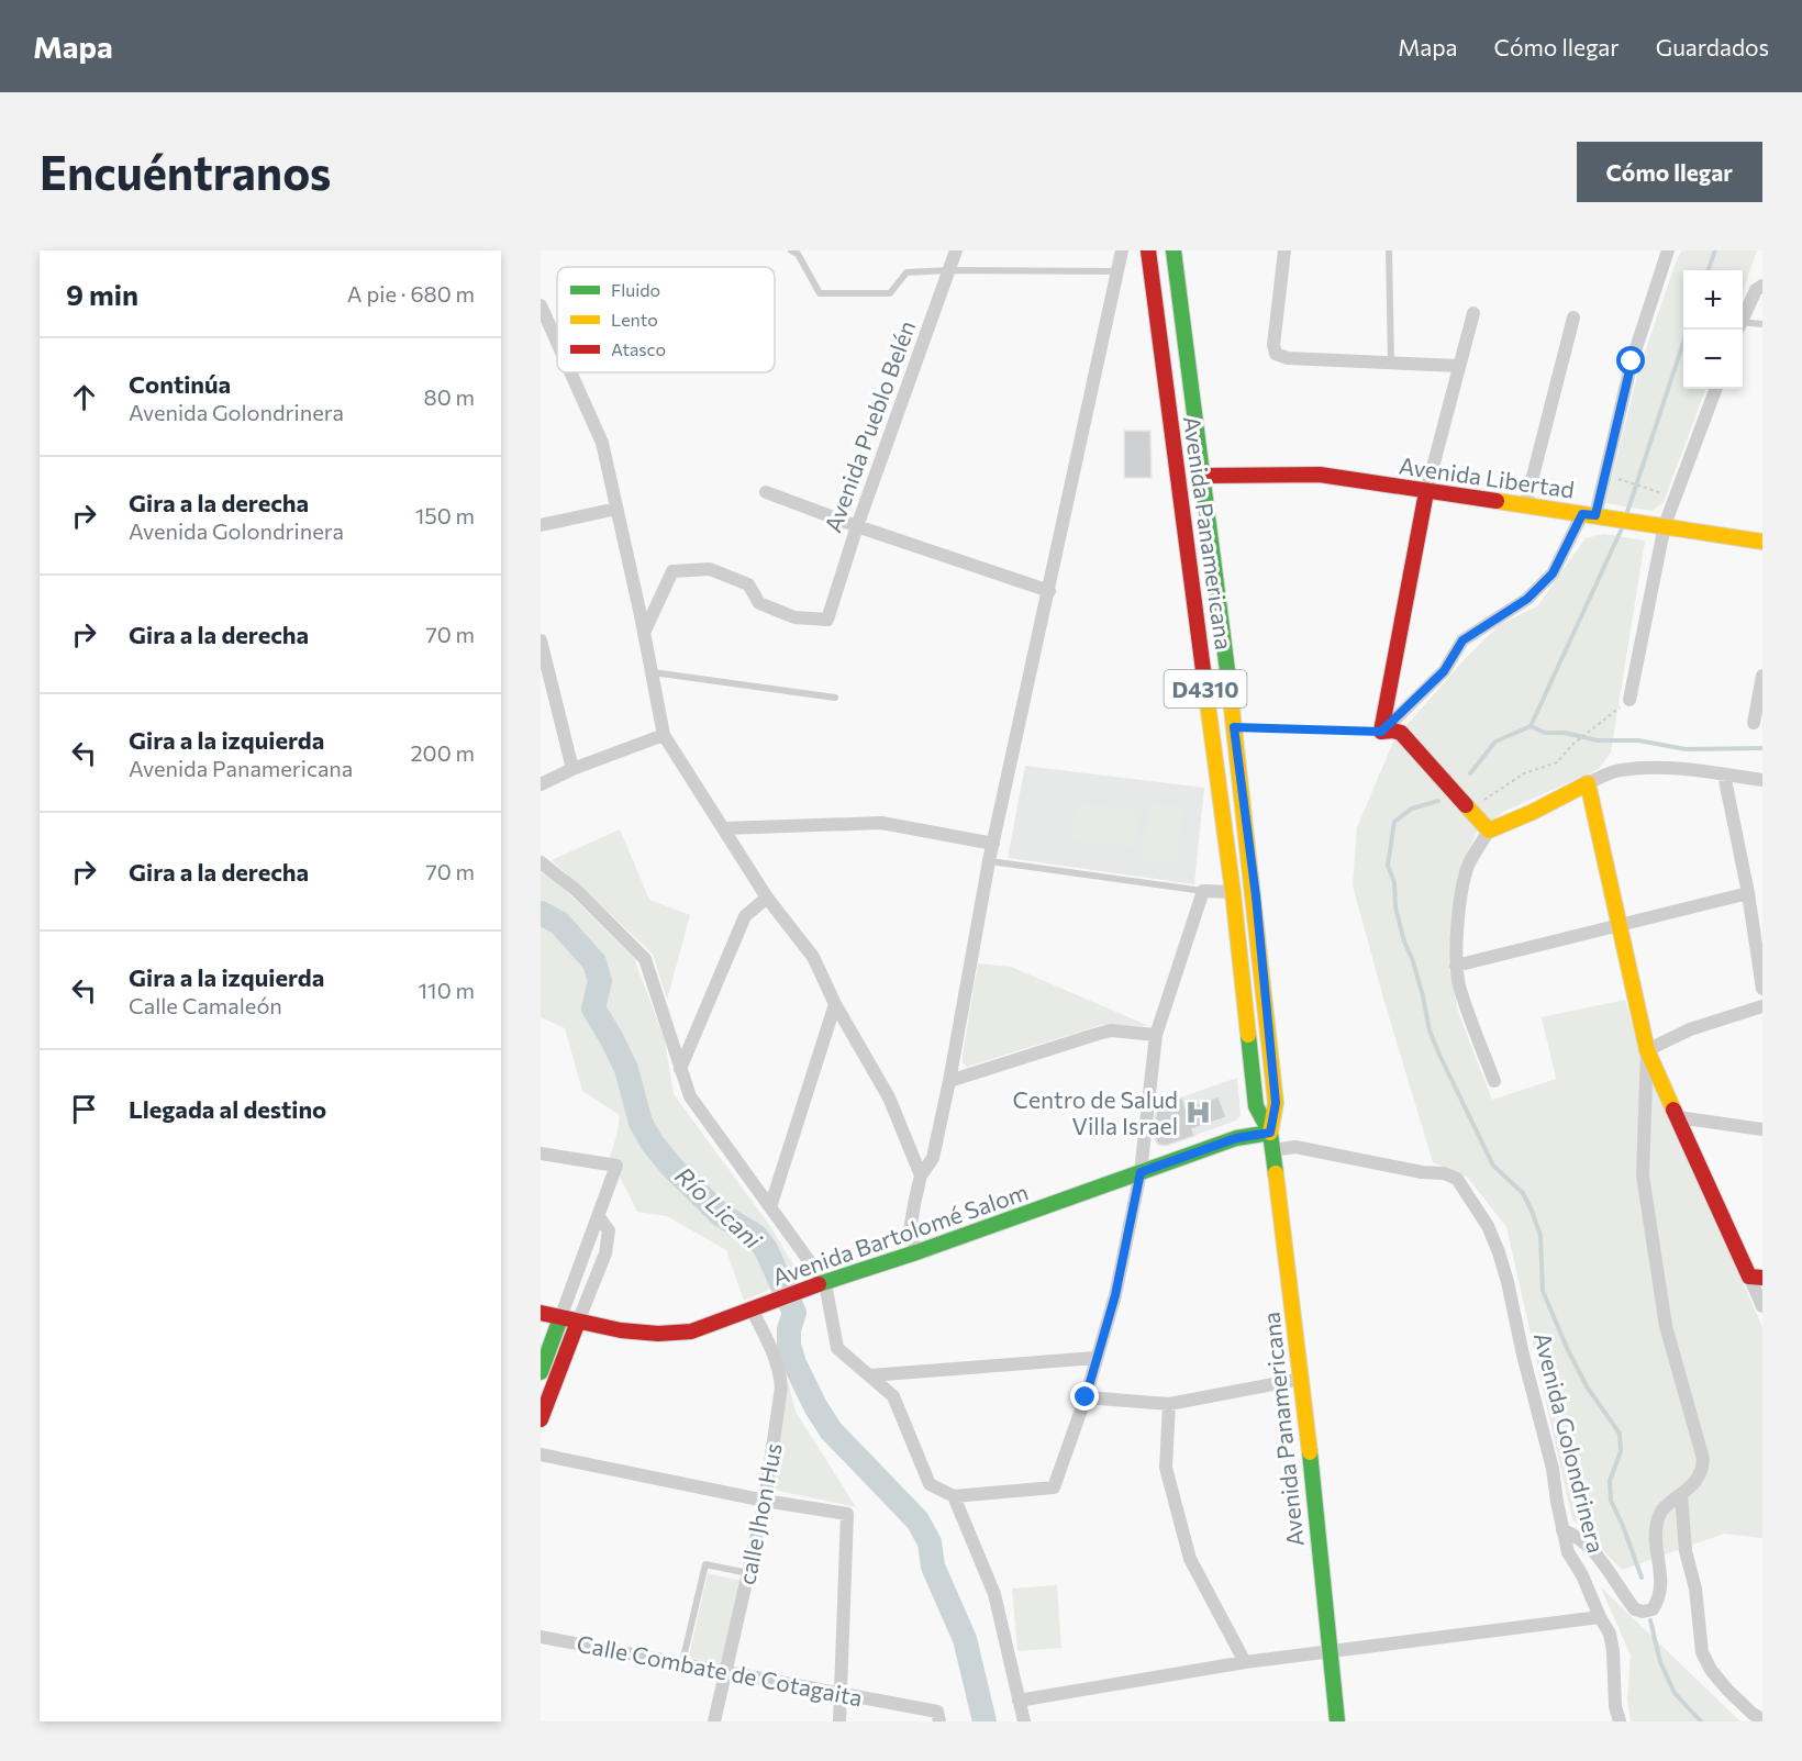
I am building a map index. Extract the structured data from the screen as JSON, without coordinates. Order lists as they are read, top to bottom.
{
  "streets": {
    "main road": [
      "Avenida Libertad",
      "Avenida Panamericana",
      "D4310",
      "Avenida Bartolomé Salom"
    ],
    "street": [
      "Avenida Pueblo Belén",
      "Avenida Golondrinera",
      "calle Jhon Hus",
      "Calle Combate de Cotagaita"
    ]
  },
  "crossings": [
    ["Avenida Libertad", "Avenida Panamericana"],
    ["Avenida Panamericana", "Avenida Bartolomé Salom"],
    ["Avenida Panamericana", "Avenida Golondrinera"],
    ["Avenida Bartolomé Salom", "calle Jhon Hus"],
    ["calle Jhon Hus", "Calle Combate de Cotagaita"]
  ],
  "water": ["Río Licani"],
  "places": {
    "hospital": ["Centro de Salud Villa Israel"]
  },
  "legend": ["Fluido", "Lento", "Atasco"],
  "page": {
    "header": "Mapa",
    "nav": ["Mapa", "Cómo llegar", "Guardados"],
    "buttons": "Cómo llegar",
    "title": "Encuéntranos",
    "heading": ["9 min", "A pie · 680 m"],
    "map_buttons": ["+", "−"],
    "list": [
      ["Continúa", "Avenida Golondrinera", "80 m"],
      ["Gira a la derecha", "Avenida Golondrinera", "150 m"],
      ["Gira a la derecha", "70 m"],
      ["Gira a la izquierda", "Avenida Panamericana", "200 m"],
      ["Gira a la derecha", "70 m"],
      ["Gira a la izquierda", "Calle Camaleón", "110 m"],
      "Llegada al destino"
    ]
  }
}
